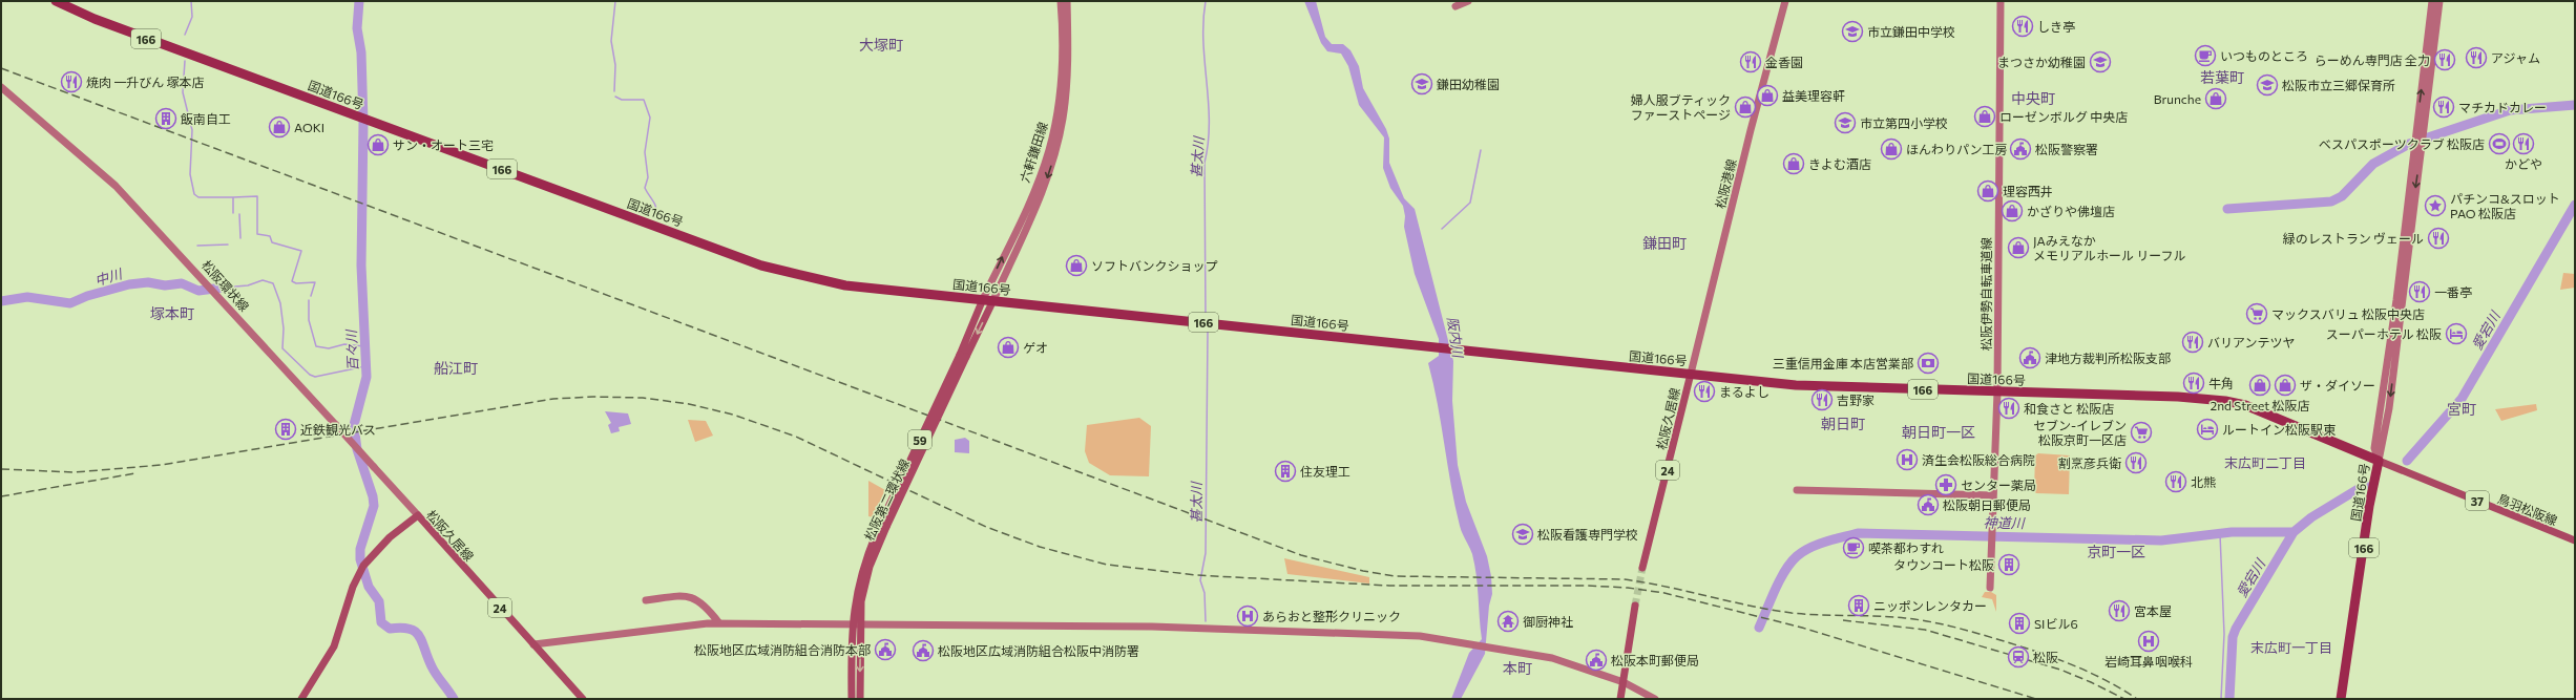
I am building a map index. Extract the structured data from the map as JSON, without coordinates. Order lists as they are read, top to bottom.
{
  "streets": {
    "highway": ["166", "国道166号"],
    "main road": [
      "松阪久居線",
      "59",
      "24",
      "松阪第二環状線",
      "37",
      "鳥羽松阪線"
    ],
    "street": [
      "六軒鎌田線",
      "松阪港線",
      "松阪環状線",
      "松阪伊勢自転車道線"
    ]
  },
  "crossings": [
    ["国道166号", "六軒鎌田線"],
    ["国道166号", "松阪港線"],
    ["国道166号", "松阪伊勢自転車道線"],
    ["国道166号", "松阪久居線"],
    ["国道166号", "松阪第二環状線"],
    ["国道166号", "鳥羽松阪線"],
    ["六軒鎌田線", "松阪第二環状線"],
    ["松阪港線", "松阪久居線"],
    ["松阪環状線", "松阪久居線"]
  ],
  "districts": [
    "大塚町",
    "若葉町",
    "中央町",
    "鎌田町",
    "塚本町",
    "船江町",
    "宮町",
    "朝日町",
    "朝日町一区",
    "末広町二丁目",
    "京町一区",
    "末広町一丁目",
    "本町"
  ],
  "water": [
    "甚太川",
    "中川",
    "愛宕川",
    "阪内川",
    "百々川",
    "神道川"
  ],
  "places": {
    "restaurant": [
      "しき亭",
      "アジャム",
      "らーめん専門店 全力",
      "金香園",
      "焼肉 一升びん 塚本店",
      "マチカドカレー",
      "かどや",
      "緑のレストラン ヴェール",
      "一番亭",
      "バリアンテツヤ",
      "牛角",
      "まるよし",
      "吉野家",
      "和食さと 松阪店",
      "割烹彦兵衛",
      "北熊",
      "宮本屋"
    ],
    "school or university": [
      "市立鎌田中学校",
      "まつさか幼稚園",
      "鎌田幼稚園",
      "松阪市立三郷保育所",
      "市立第四小学校",
      "松阪看護専門学校"
    ],
    "cafe": ["いつものところ", "喫茶都わすれ"],
    "shop": [
      "益美理容軒",
      "Brunche",
      "婦人服ブティック ファーストページ",
      "ローゼンボルグ 中央店",
      "AOKI",
      "サン・オート三宅",
      "ほんわりパン工房",
      "きよむ酒店",
      "理容西井",
      "かざりや佛壇店",
      "JAみえなか メモリアルホール リーフル",
      "ソフトバンクショップ",
      "ゲオ",
      "2nd Street 松阪店",
      "ザ・ダイソー"
    ],
    "building": [
      "飯南自工",
      "近鉄観光バス",
      "住友理工",
      "タウンコート松阪",
      "ニッポンレンタカー",
      "SIビル6"
    ],
    "sports": ["ベスパスポーツクラブ 松阪店"],
    "public building": [
      "松阪警察署",
      "津地方裁判所松阪支部",
      "松阪朝日郵便局",
      "松阪地区広域消防組合消防本部",
      "松阪地区広域消防組合松阪中消防署",
      "松阪本町郵便局"
    ],
    "place": ["パチンコ&スロット PAO 松阪店"],
    "supermarket": ["マックスバリュ 松阪中央店", "セブン-イレブン 松阪京町一区店"],
    "hotel": ["スーパーホテル 松阪", "ルートイン松阪駅東"],
    "bank": ["三重信用金庫 本店営業部"],
    "hospital": ["済生会松阪総合病院", "あらおと整形クリニック", "岩崎耳鼻咽喉科"],
    "pharmacy": ["センター薬局"],
    "temple": ["御厨神社"],
    "station": ["松阪"]
  }
}
